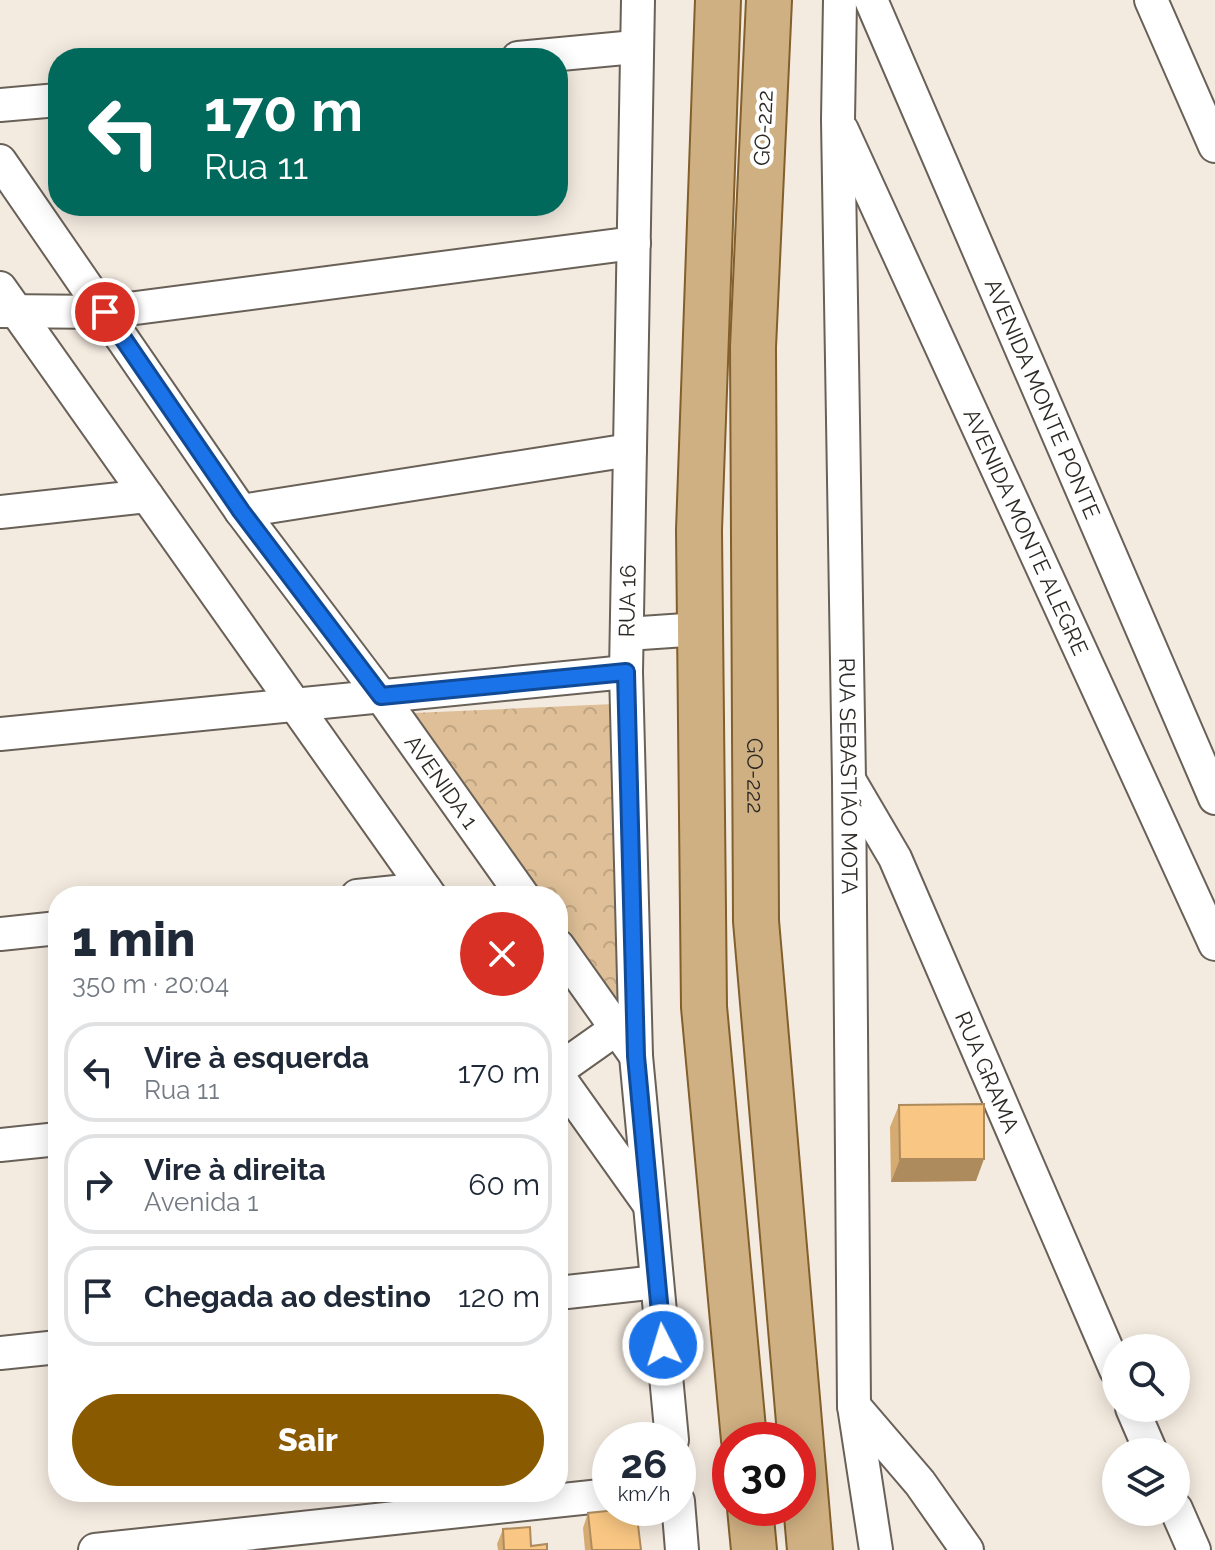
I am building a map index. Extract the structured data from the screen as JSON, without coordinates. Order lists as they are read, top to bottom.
{
  "streets": {
    "main road": ["GO-222"],
    "street": [
      "AVENIDA MONTE PONTE",
      "AVENIDA MONTE ALEGRE",
      "RUA 16",
      "RUA SEBASTIÃO MOTA",
      "AVENIDA 1",
      "RUA GRAMA"
    ]
  },
  "crossings": [
    ["AVENIDA MONTE ALEGRE", "RUA SEBASTIÃO MOTA"],
    ["RUA SEBASTIÃO MOTA", "RUA GRAMA"]
  ],
  "page": {
    "turn": ["170 m", "Rua 11"],
    "heading": ["1 min", "350 m · 20:04"],
    "list": [
      {
        "name": "Vire à esquerda",
        "note": "Rua 11",
        "value": "170 m"
      },
      {
        "name": "Vire à direita",
        "note": "Avenida 1",
        "value": "60 m"
      },
      {
        "name": "Chegada ao destino",
        "value": "120 m"
      }
    ],
    "buttons": "Sair",
    "speed": "26 km/h",
    "limit": "30"
  }
}
